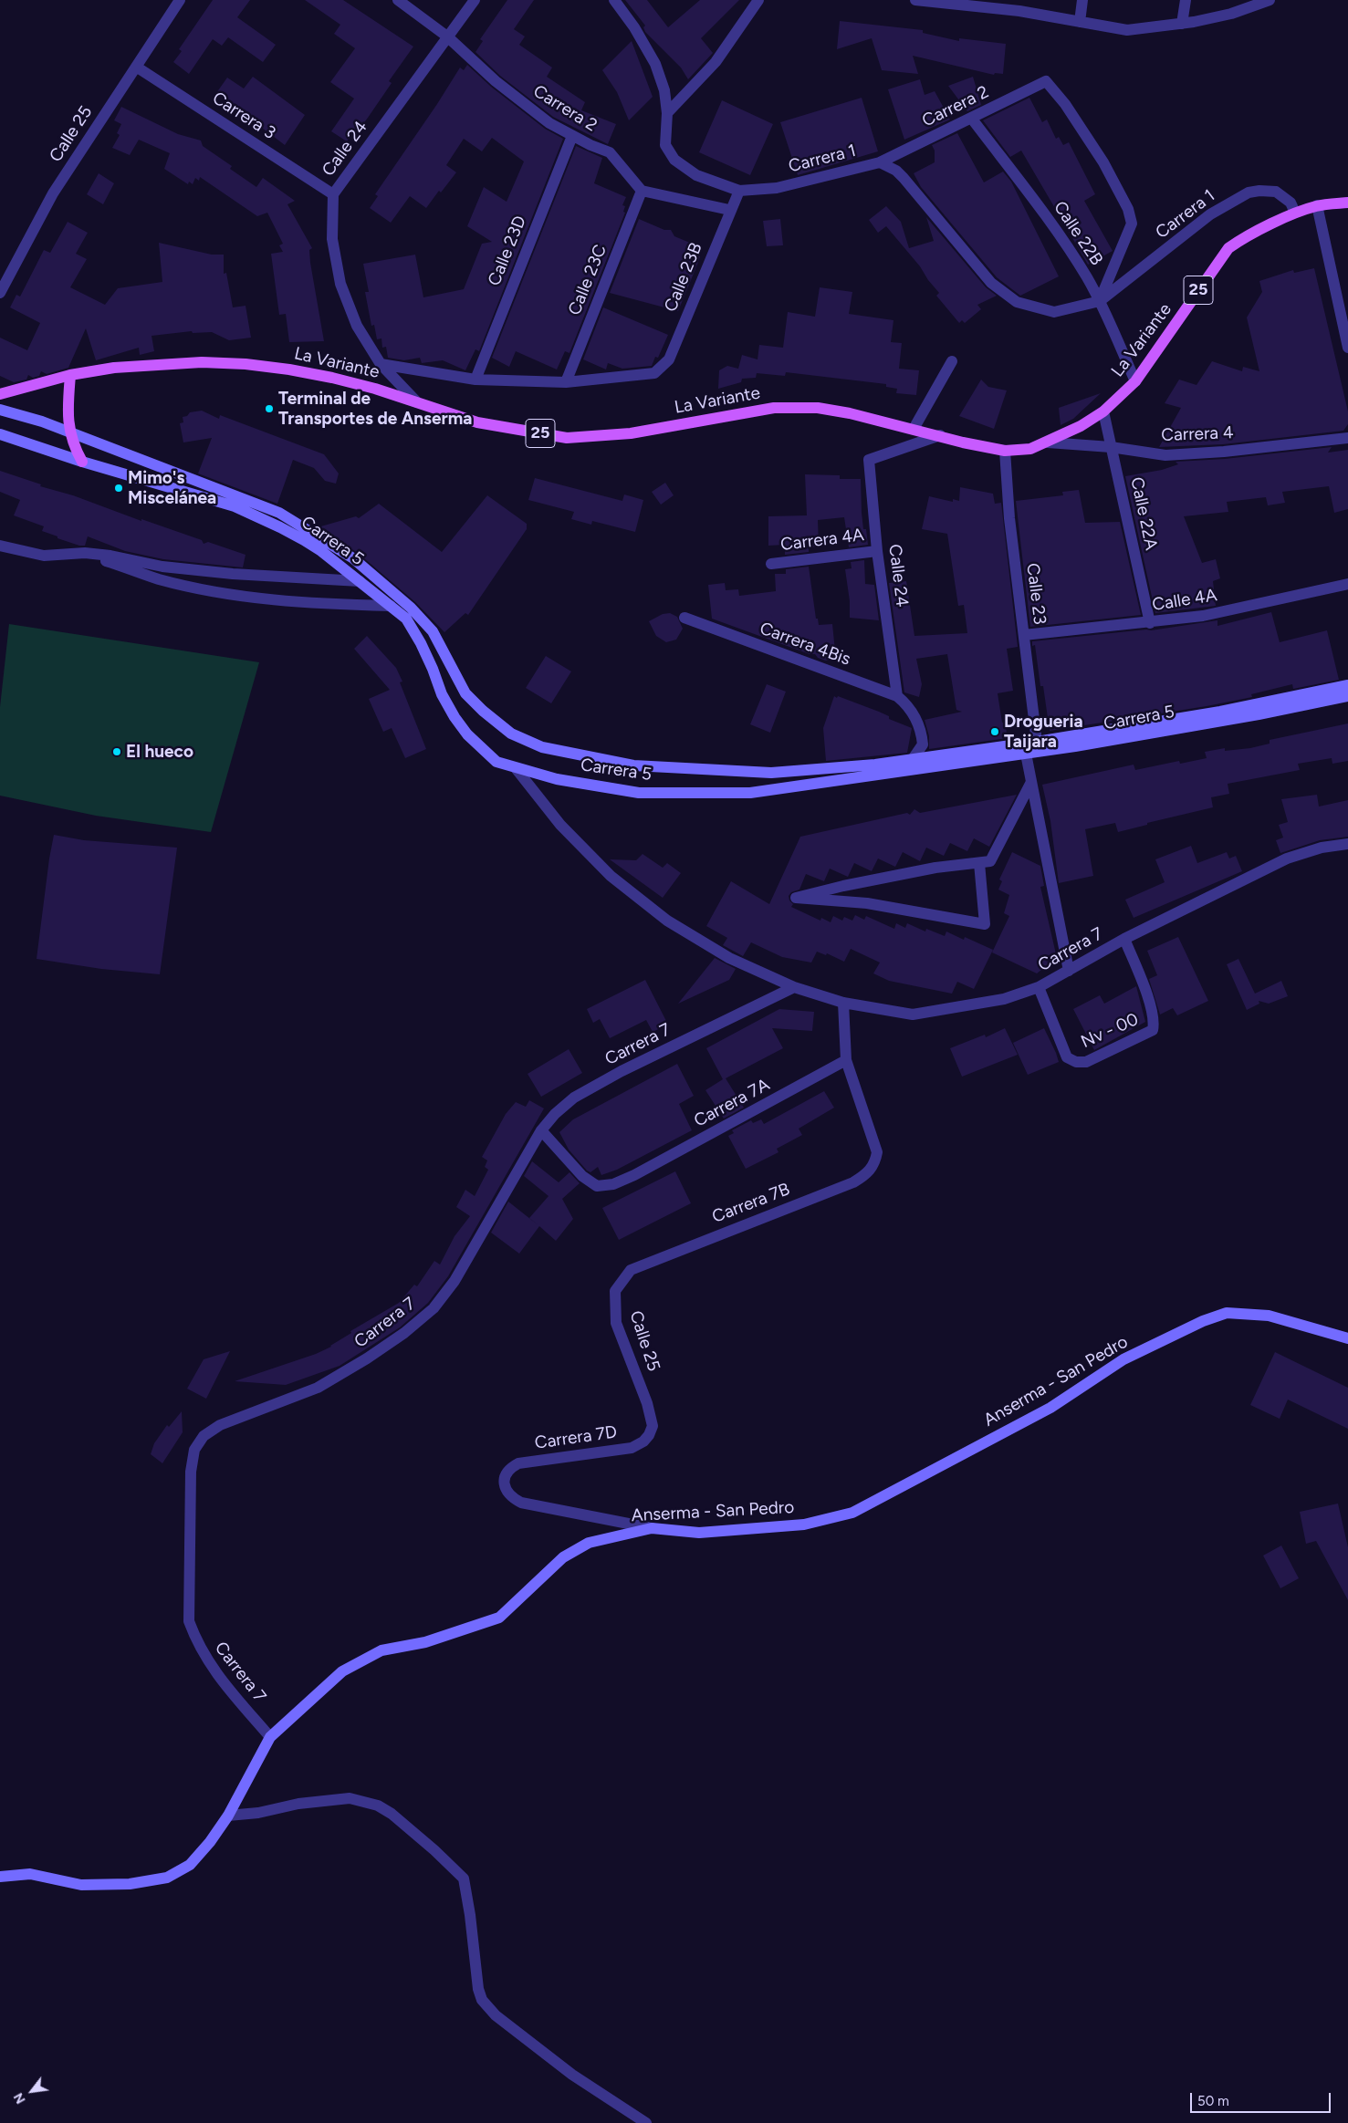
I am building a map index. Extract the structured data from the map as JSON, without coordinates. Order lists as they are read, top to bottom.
{
  "streets": {
    "main road": ["25", "La Variante"],
    "street": [
      "Carrera 2",
      "Carrera 3",
      "Calle 25",
      "Calle 24",
      "Carrera 1",
      "Calle 22B",
      "Calle 23D",
      "Calle 23B",
      "Calle 23C",
      "Carrera 4",
      "Calle 22A",
      "Carrera 4A",
      "Carrera 5",
      "Calle 23",
      "Calle 4A",
      "Carrera 4Bis",
      "Carrera 7",
      "Nv - 00",
      "Carrera 7A",
      "Carrera 7B",
      "Anserma - San Pedro",
      "Carrera 7D"
    ]
  },
  "crossings": [
    ["Carrera 2", "Calle 24"],
    ["Carrera 2", "Carrera 1"],
    ["Carrera 2", "Calle 22B"],
    ["Carrera 2", "Calle 23D"],
    ["Carrera 2", "Calle 23C"],
    ["Carrera 3", "Calle 25"],
    ["Carrera 3", "Calle 24"],
    ["Calle 25", "Carrera 7B"],
    ["Calle 25", "Carrera 7D"],
    ["Calle 24", "La Variante"],
    ["Calle 24", "Carrera 4A"],
    ["Calle 24", "Carrera 4Bis"],
    ["Carrera 1", "Calle 22B"],
    ["Carrera 1", "Calle 23B"],
    ["Carrera 1", "La Variante"],
    ["Calle 22B", "La Variante"],
    ["Calle 23B", "Calle 23C"],
    ["La Variante", "Carrera 4"],
    ["La Variante", "Calle 22A"],
    ["La Variante", "Calle 23"],
    ["Carrera 4", "Calle 22A"],
    ["Calle 22A", "Calle 4A"],
    ["Carrera 5", "Calle 23"],
    ["Carrera 5", "Carrera 4Bis"],
    ["Carrera 5", "Carrera 7"],
    ["Calle 23", "Calle 4A"],
    ["Carrera 7", "Nv - 00"],
    ["Carrera 7", "Carrera 7A"],
    ["Carrera 7", "Anserma - San Pedro"],
    ["Carrera 7A", "Carrera 7B"],
    ["Anserma - San Pedro", "Carrera 7D"]
  ],
  "places": [
    "Terminal de Transportes de Anserma",
    "Mimo's Miscelánea",
    "Drogueria Taijara",
    "El hueco"
  ],
  "scale_bar": "50 m",
  "north": "bottom left"
}
